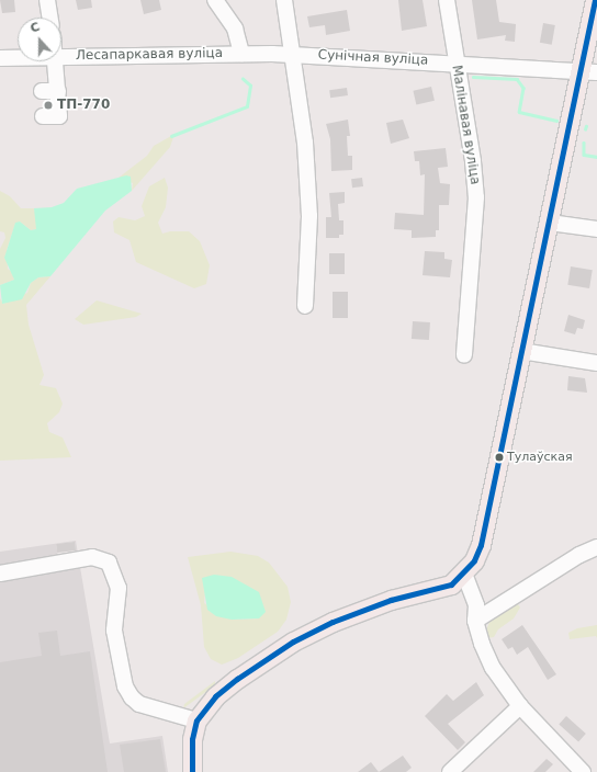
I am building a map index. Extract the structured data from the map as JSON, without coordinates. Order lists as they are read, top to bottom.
{
  "streets": {
    "street": ["Лесапаркавая вуліца", "Сунічная вуліца", "Малінавая вуліца"]
  },
  "crossings": [
    ["Лесапаркавая вуліца", "Сунічная вуліца"],
    ["Сунічная вуліца", "Малінавая вуліца"]
  ],
  "places": ["ТП-770", "Тулаўская"],
  "north": "top"
}
